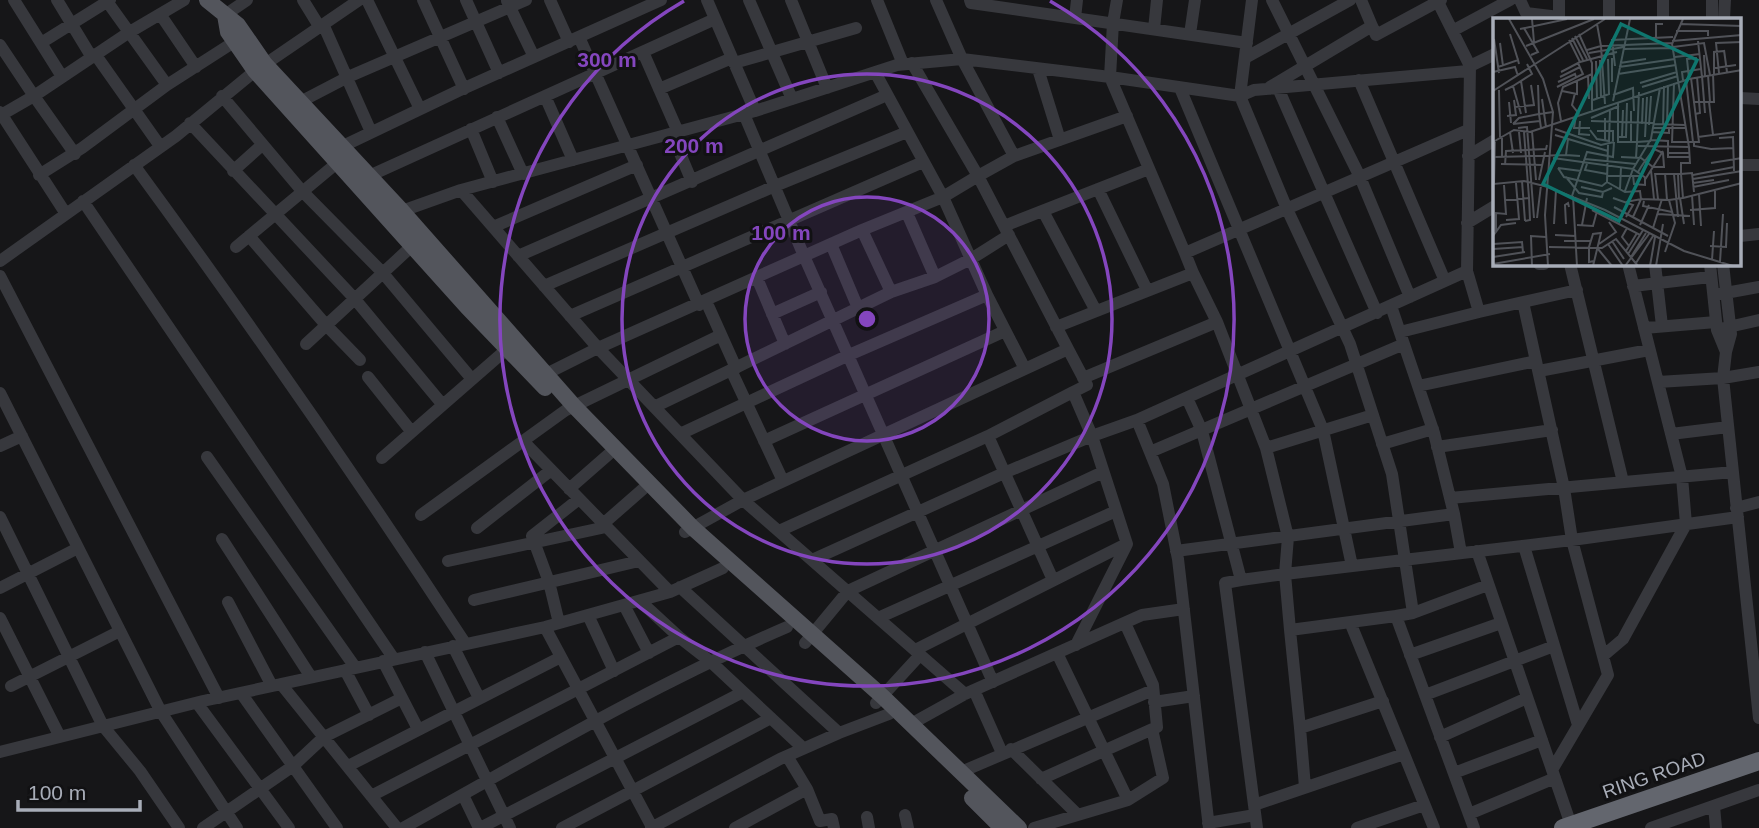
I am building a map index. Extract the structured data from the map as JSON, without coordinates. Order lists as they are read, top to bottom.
{
  "streets": {
    "highway": ["RING ROAD"]
  },
  "scale_bar": "100 m",
  "rings": ["300 m", "200 m", "100 m"]
}
